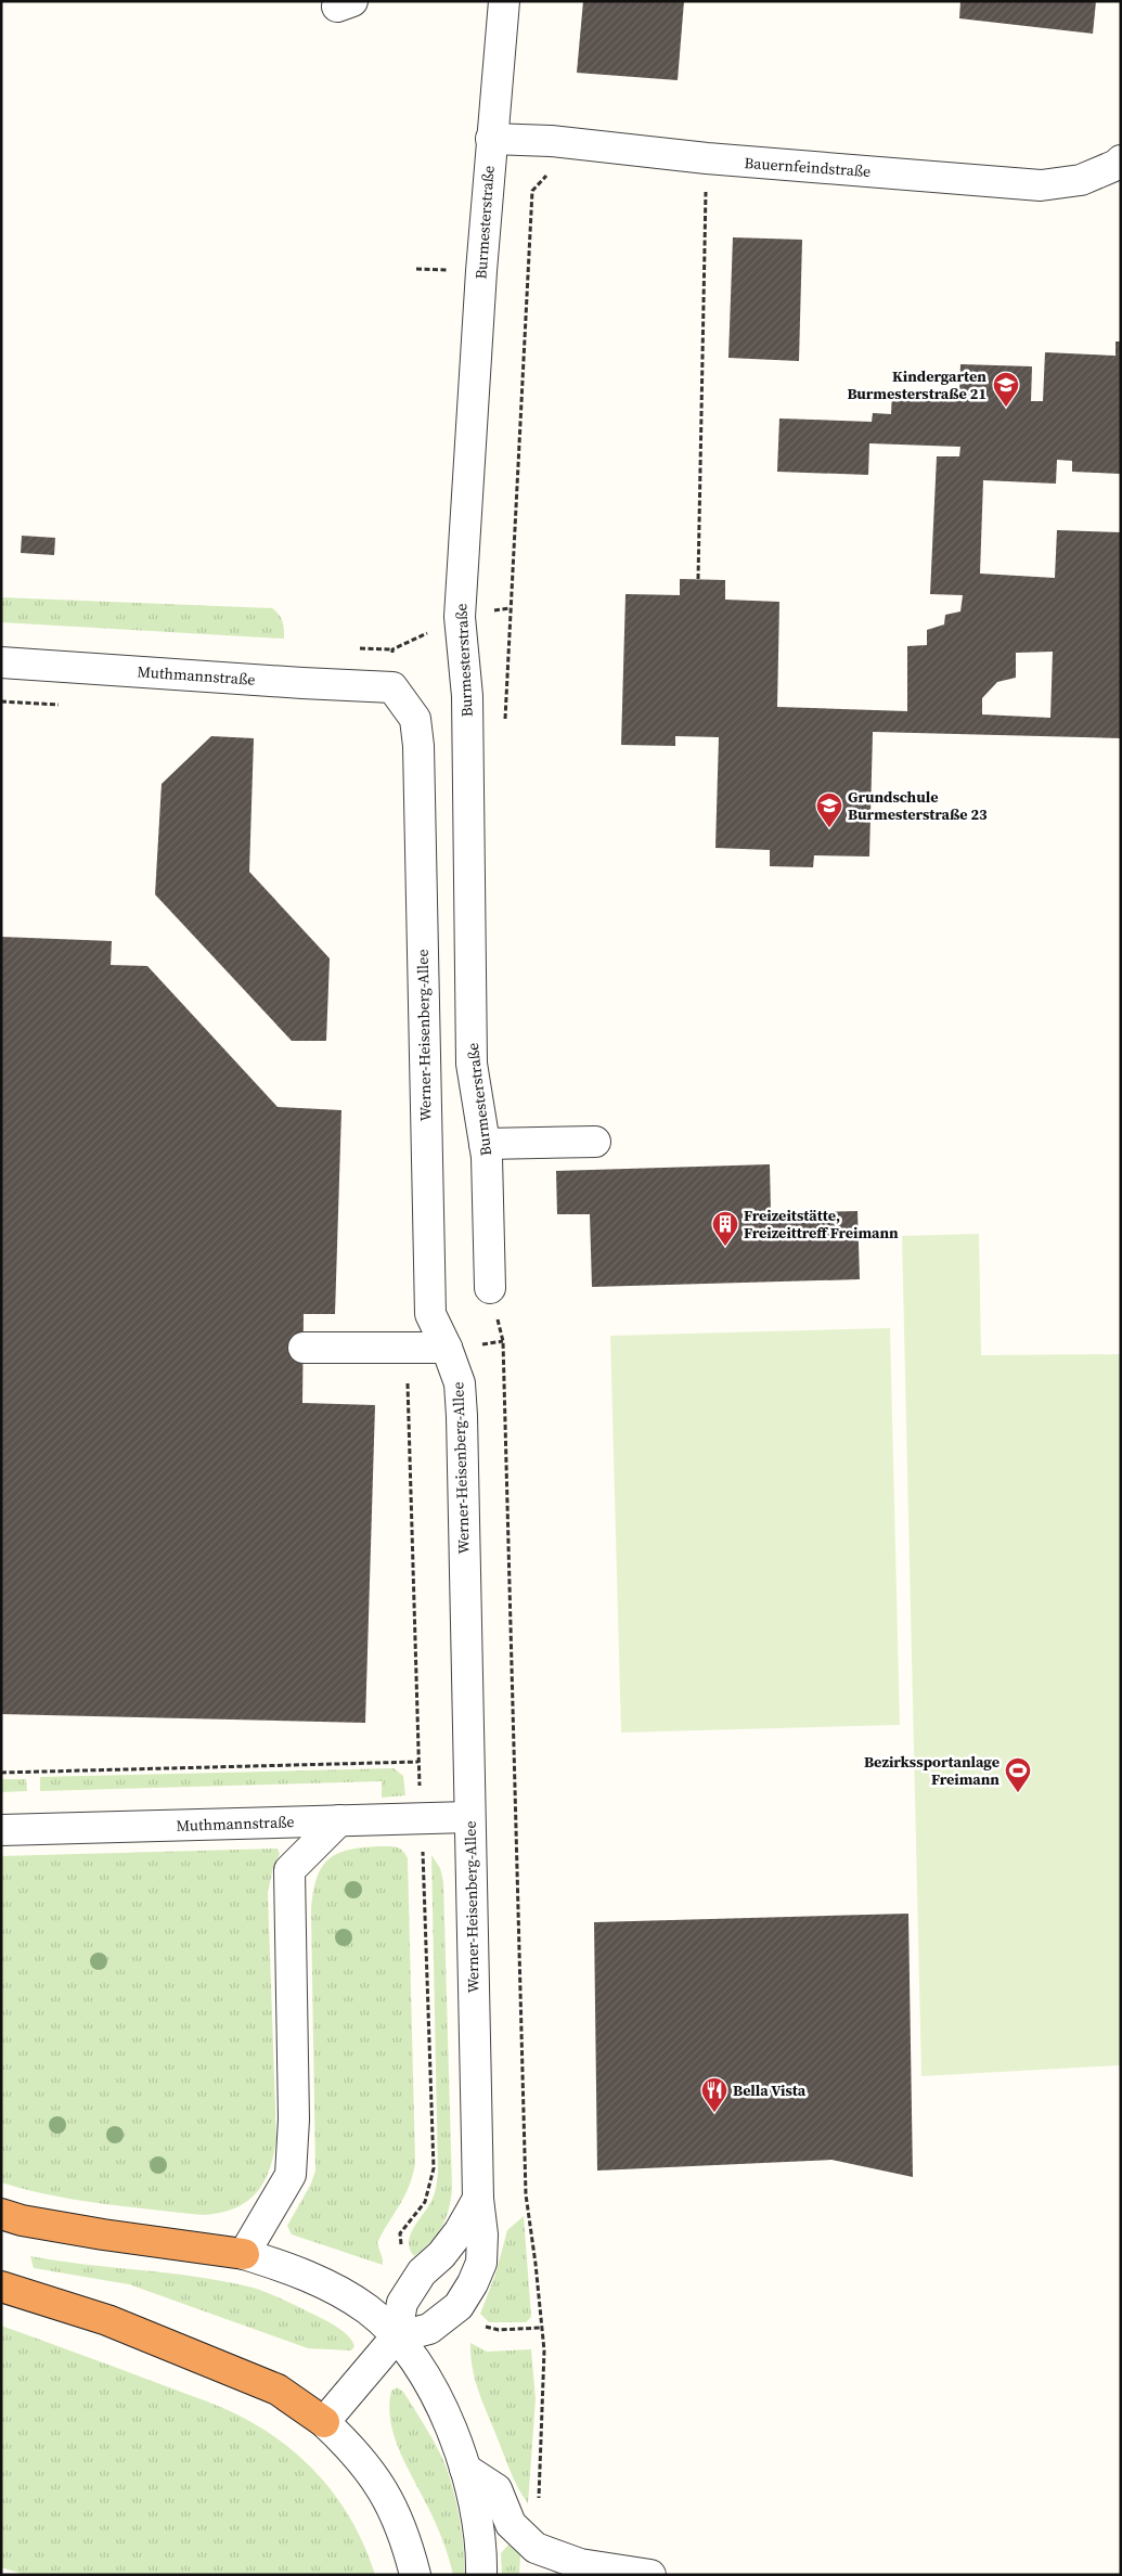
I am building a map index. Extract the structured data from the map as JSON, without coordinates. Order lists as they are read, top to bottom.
{
  "streets": {
    "street": [
      "Bauernfeindstraße",
      "Burmesterstraße",
      "Muthmannstraße",
      "Werner-Heisenberg-Allee"
    ]
  },
  "crossings": [
    ["Bauernfeindstraße", "Burmesterstraße"],
    ["Muthmannstraße", "Werner-Heisenberg-Allee"]
  ],
  "places": {
    "school or university": ["Kindergarten Burmesterstraße 21", "Grundschule Burmesterstraße 23"],
    "building": ["Freizeitstätte, Freizeittreff Freimann"],
    "sports": ["Bezirkssportanlage Freimann"],
    "restaurant": ["Bella Vista"]
  }
}
